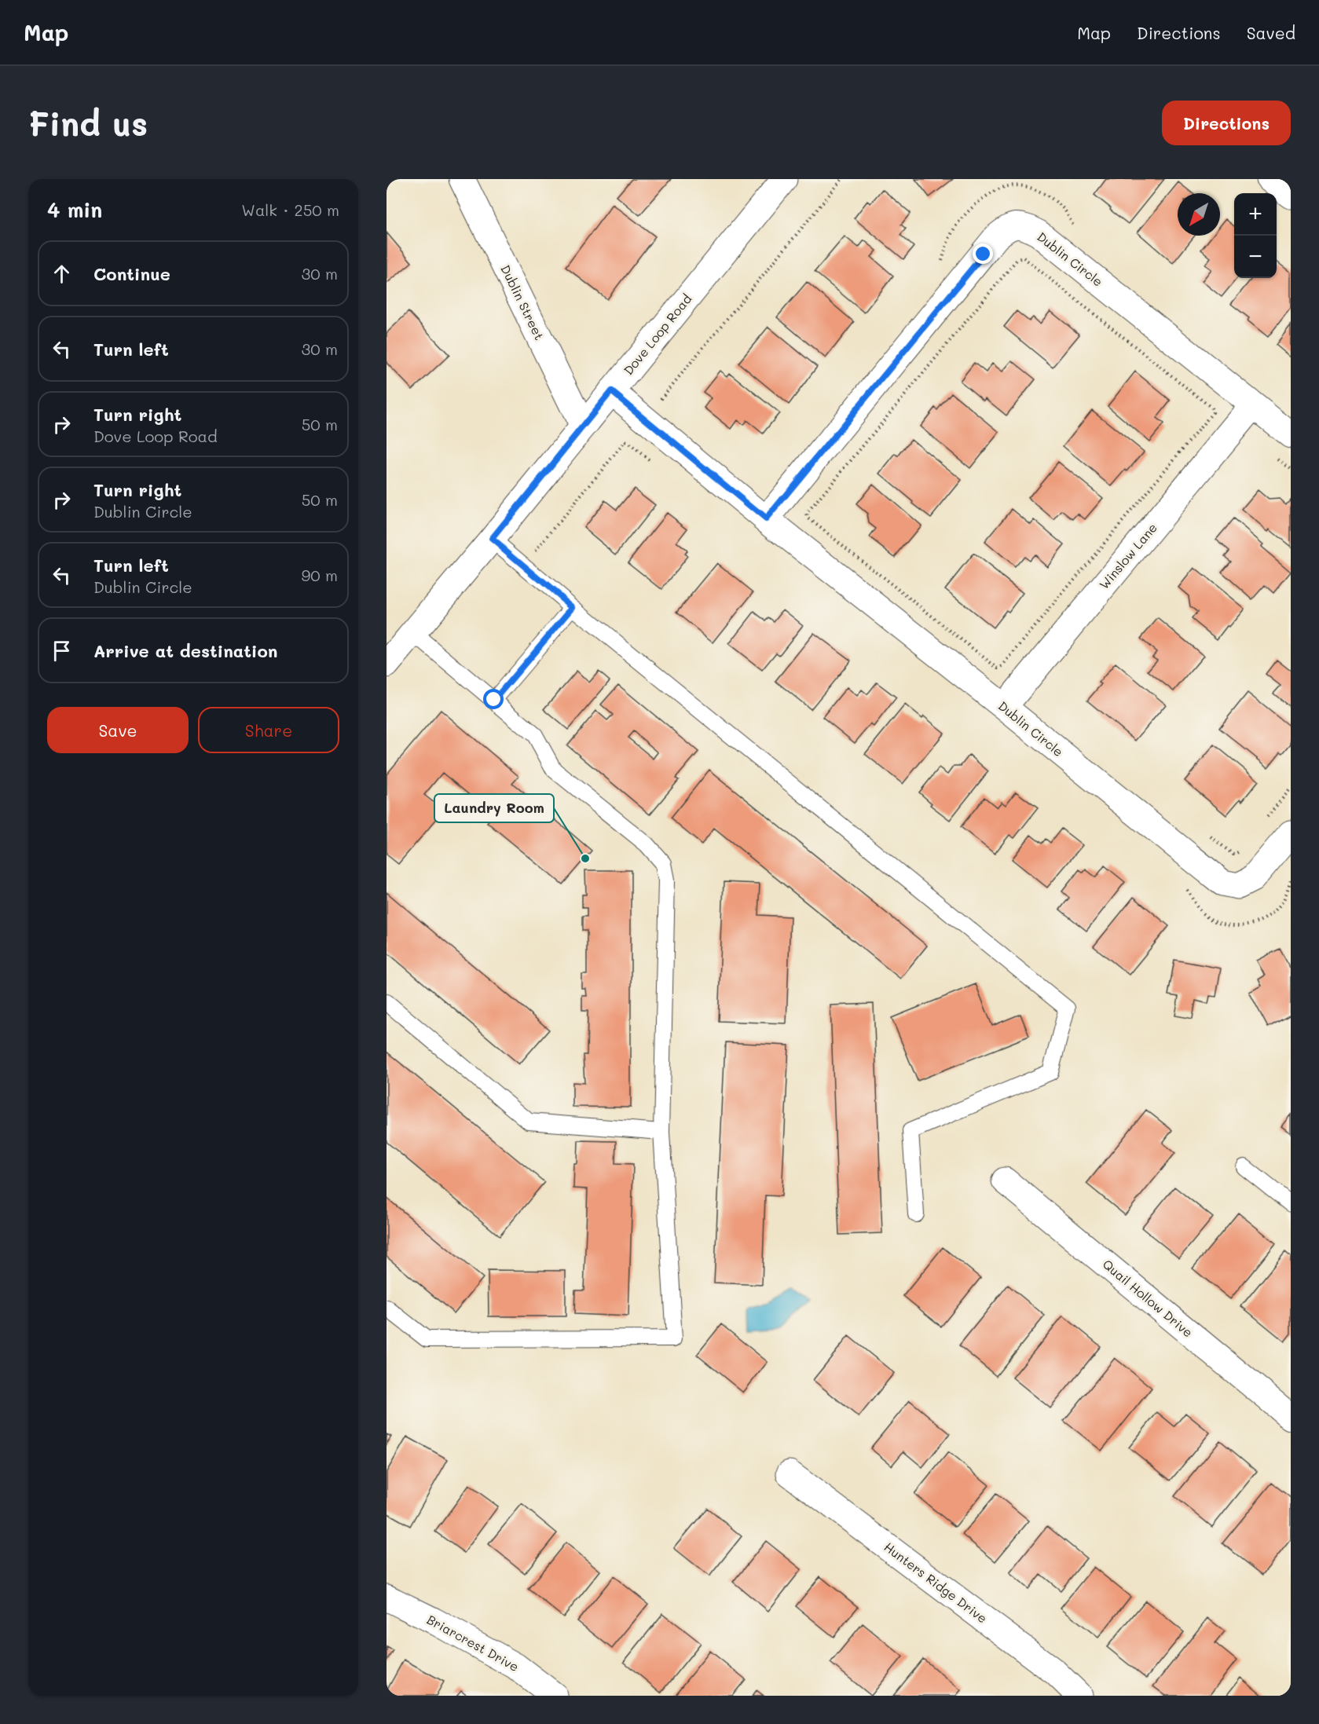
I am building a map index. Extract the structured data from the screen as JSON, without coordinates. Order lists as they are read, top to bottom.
{
  "streets": {
    "street": [
      "Dublin Circle",
      "Dublin Street",
      "Dove Loop Road",
      "Winslow Lane",
      "Quail Hollow Drive",
      "Hunters Ridge Drive",
      "Briarcrest Drive"
    ]
  },
  "crossings": [
    ["Dublin Circle", "Dove Loop Road"],
    ["Dublin Circle", "Winslow Lane"],
    ["Dublin Street", "Dove Loop Road"]
  ],
  "places": ["Laundry Room"],
  "north": "bottom left",
  "page": {
    "header": "Map",
    "nav": ["Map", "Directions", "Saved"],
    "buttons": [
      "Directions",
      ["Save", "Share"]
    ],
    "title": "Find us",
    "heading": ["4 min", "Walk · 250 m"],
    "map_buttons": ["+", "−"],
    "list": [
      ["Continue", "30 m"],
      ["Turn left", "30 m"],
      ["Turn right", "Dove Loop Road", "50 m"],
      ["Turn right", "Dublin Circle", "50 m"],
      ["Turn left", "Dublin Circle", "90 m"],
      "Arrive at destination"
    ]
  }
}
